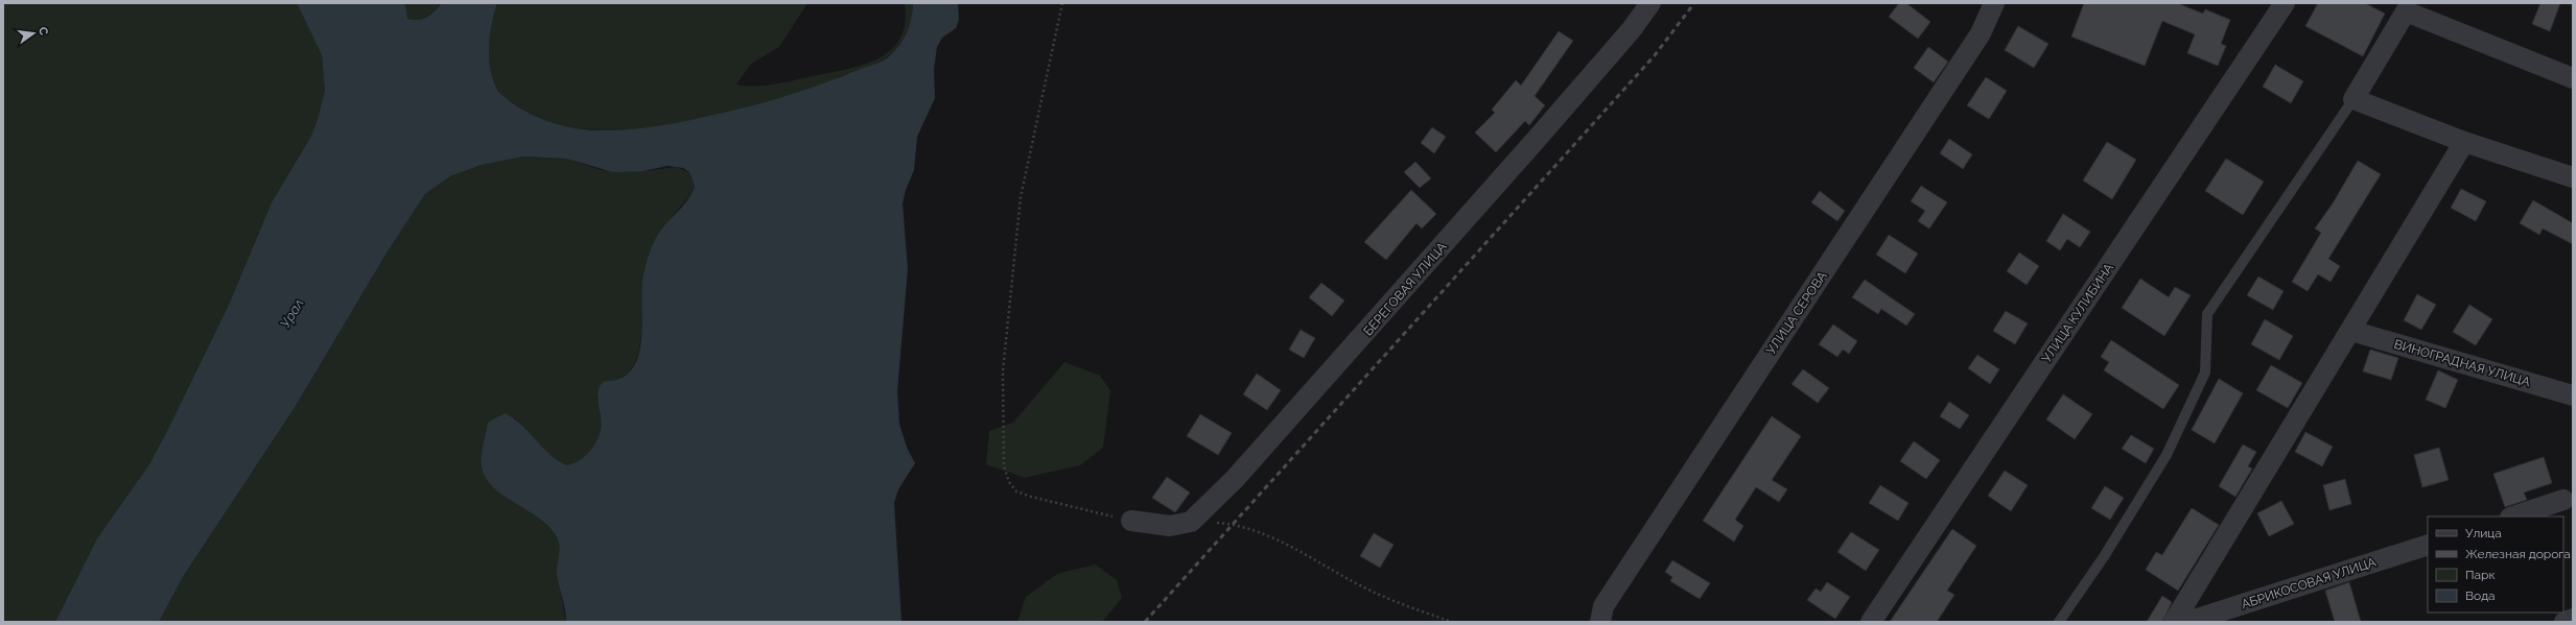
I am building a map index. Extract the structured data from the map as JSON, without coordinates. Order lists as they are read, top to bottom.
{
  "streets": {
    "street": [
      "БЕРЕГОВАЯ УЛИЦА",
      "УЛИЦА СЕРОВА",
      "УЛИЦА КУЛИБИНА",
      "ВИНОГРАДНАЯ УЛИЦА",
      "АБРИКОСОВАЯ УЛИЦА"
    ]
  },
  "water": ["Урал"],
  "legend": [
    "Улица",
    "Железная дорога",
    "Парк",
    "Вода"
  ],
  "north": "right"
}
